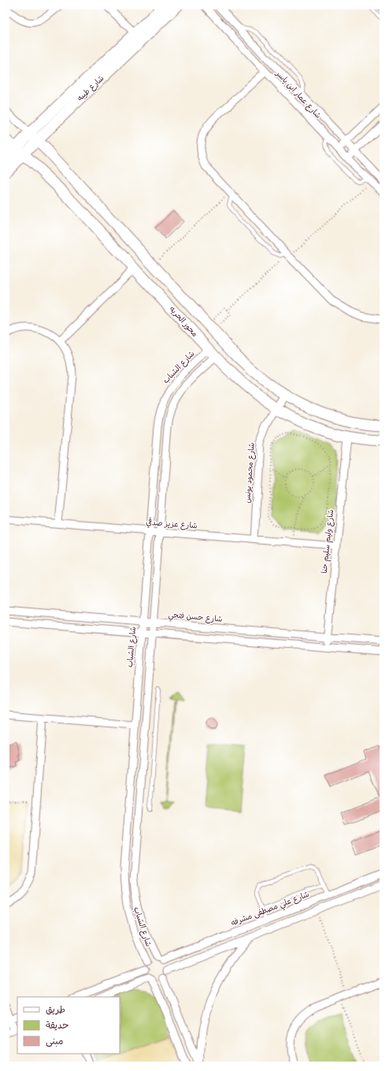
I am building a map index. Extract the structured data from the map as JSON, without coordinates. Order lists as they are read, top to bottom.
{
  "streets": {
    "main road": ["شارع طيبه", "محور الحريه"],
    "street": [
      "شارع عمار ابن ياسر",
      "شارع الشباب",
      "شارع محمود يونس",
      "شارع عزيز صدقي",
      "شارع وليم سليم حنا",
      "شارع حسن فتحي",
      "شارع علي مصطفى مشرفه"
    ]
  },
  "crossings": [
    ["شارع طيبه", "محور الحريه"],
    ["محور الحريه", "شارع الشباب"],
    ["محور الحريه", "شارع محمود يونس"],
    ["محور الحريه", "شارع وليم سليم حنا"],
    ["شارع الشباب", "شارع عزيز صدقي"],
    ["شارع الشباب", "شارع حسن فتحي"],
    ["شارع الشباب", "شارع علي مصطفى مشرفه"],
    ["شارع محمود يونس", "شارع عزيز صدقي"],
    ["شارع عزيز صدقي", "شارع وليم سليم حنا"],
    ["شارع وليم سليم حنا", "شارع حسن فتحي"]
  ],
  "legend": ["طريق", "حديقة", "مبنى"]
}
